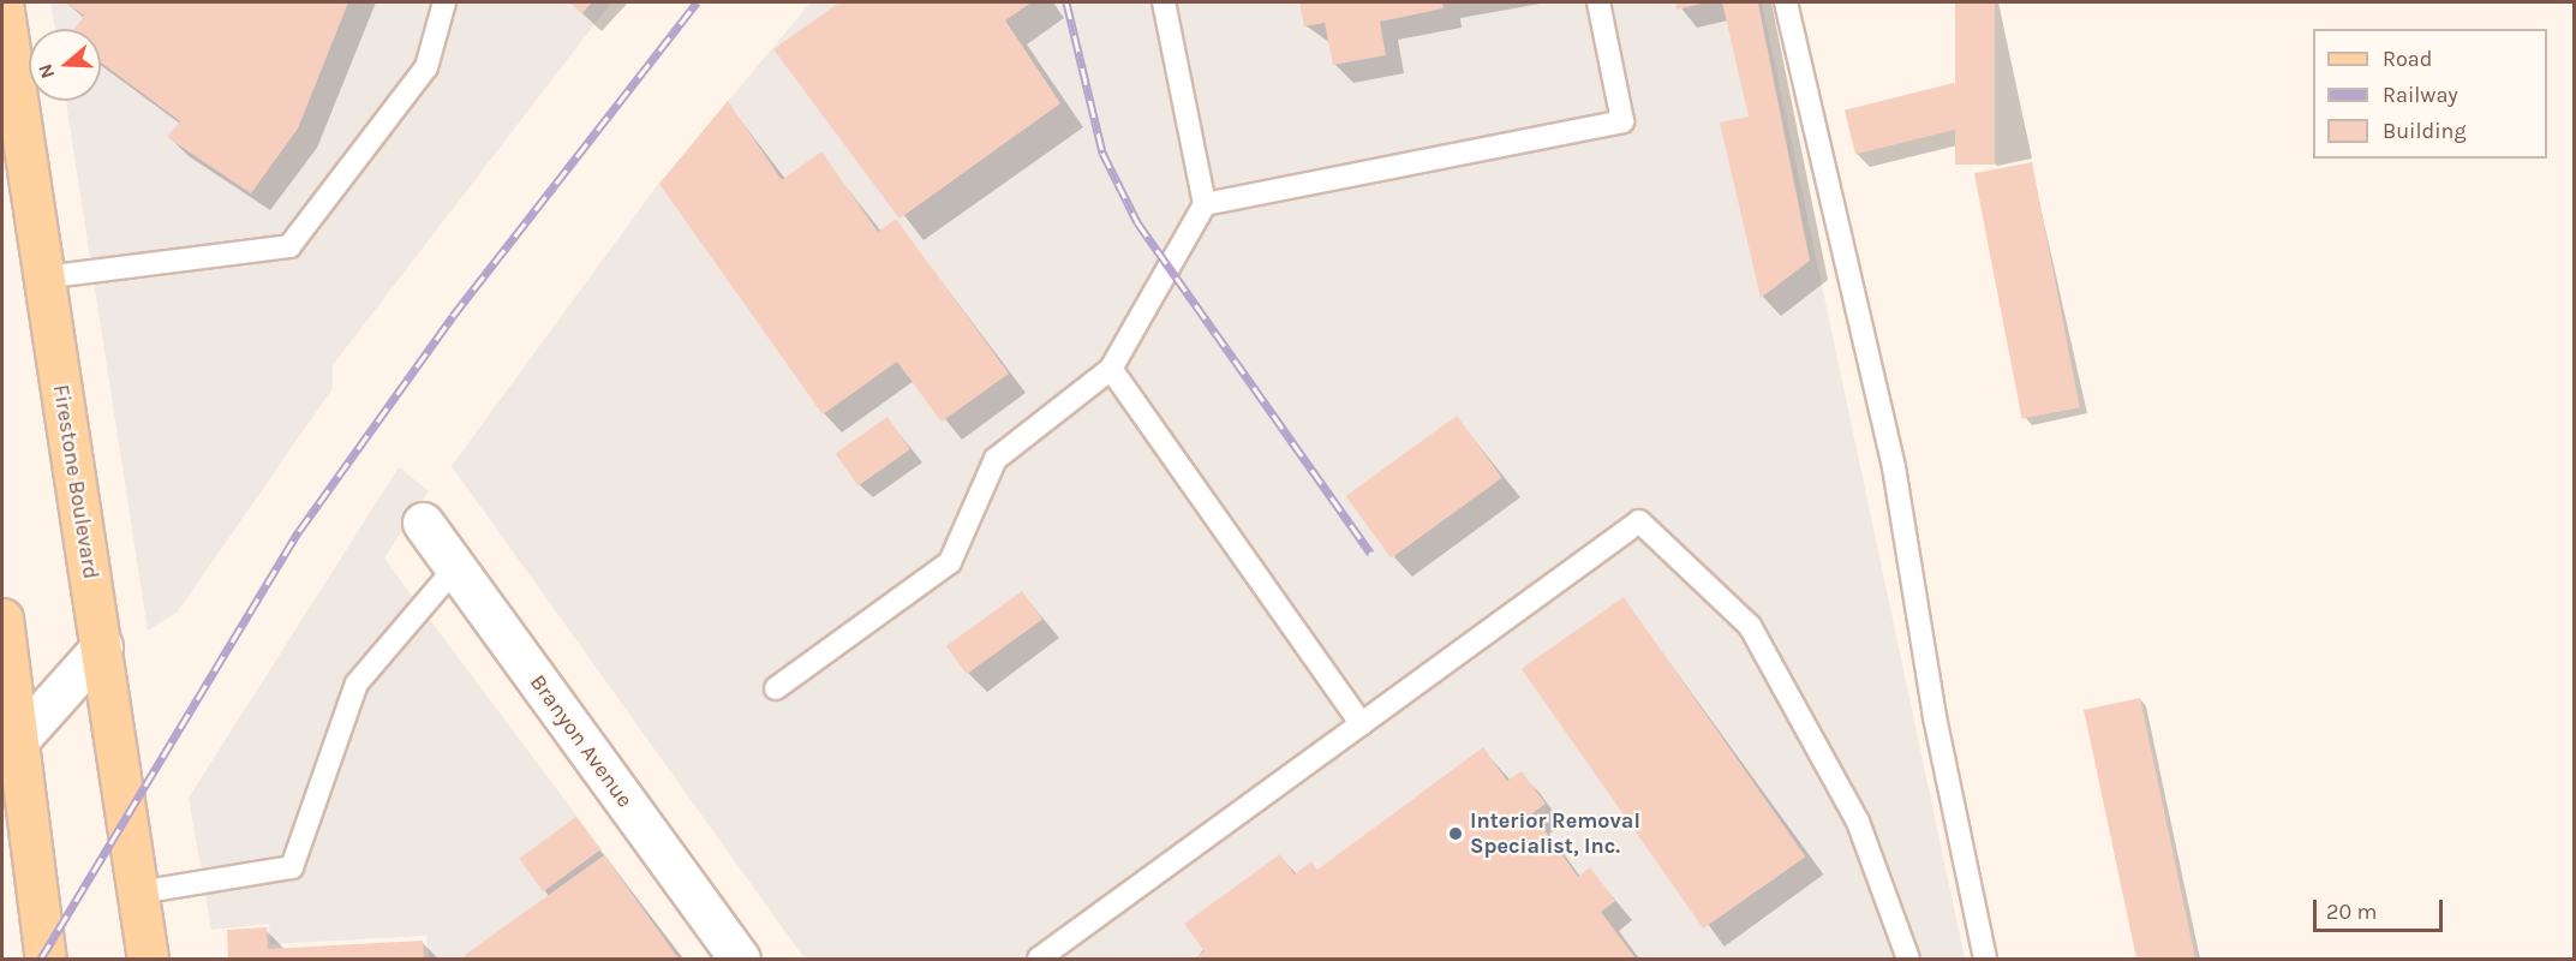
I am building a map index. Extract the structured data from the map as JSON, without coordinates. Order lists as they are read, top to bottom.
{
  "streets": {
    "main road": ["Firestone Boulevard"],
    "street": ["Branyon Avenue"]
  },
  "places": ["Interior Removal Specialist, Inc."],
  "legend": ["Road", "Railway", "Building"],
  "scale_bar": "20 m",
  "north": "left"
}
